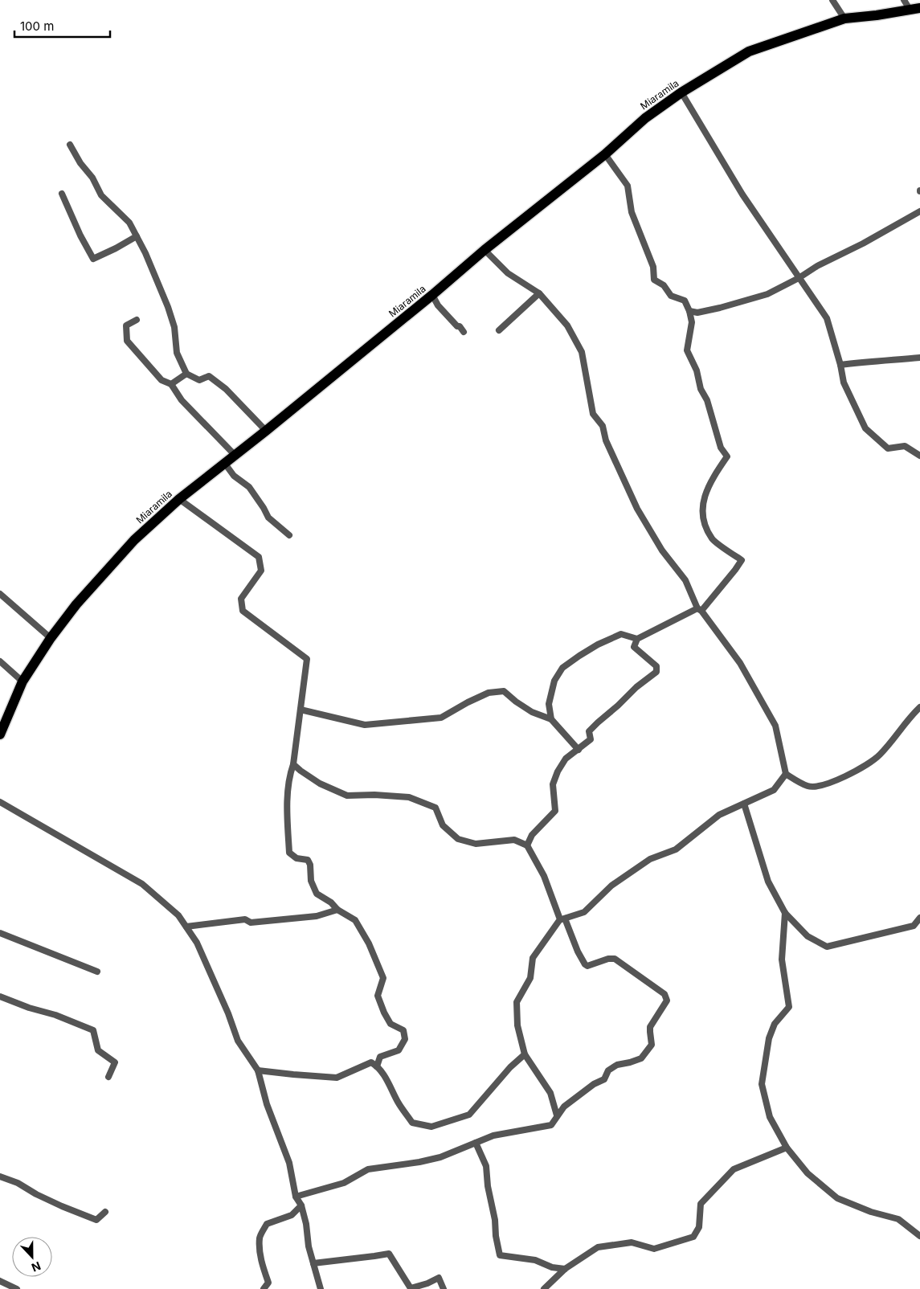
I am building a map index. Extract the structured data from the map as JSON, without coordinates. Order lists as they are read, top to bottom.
{
  "streets": {
    "main road": ["Miaramila"]
  },
  "scale_bar": "100 m",
  "north": "bottom"
}
